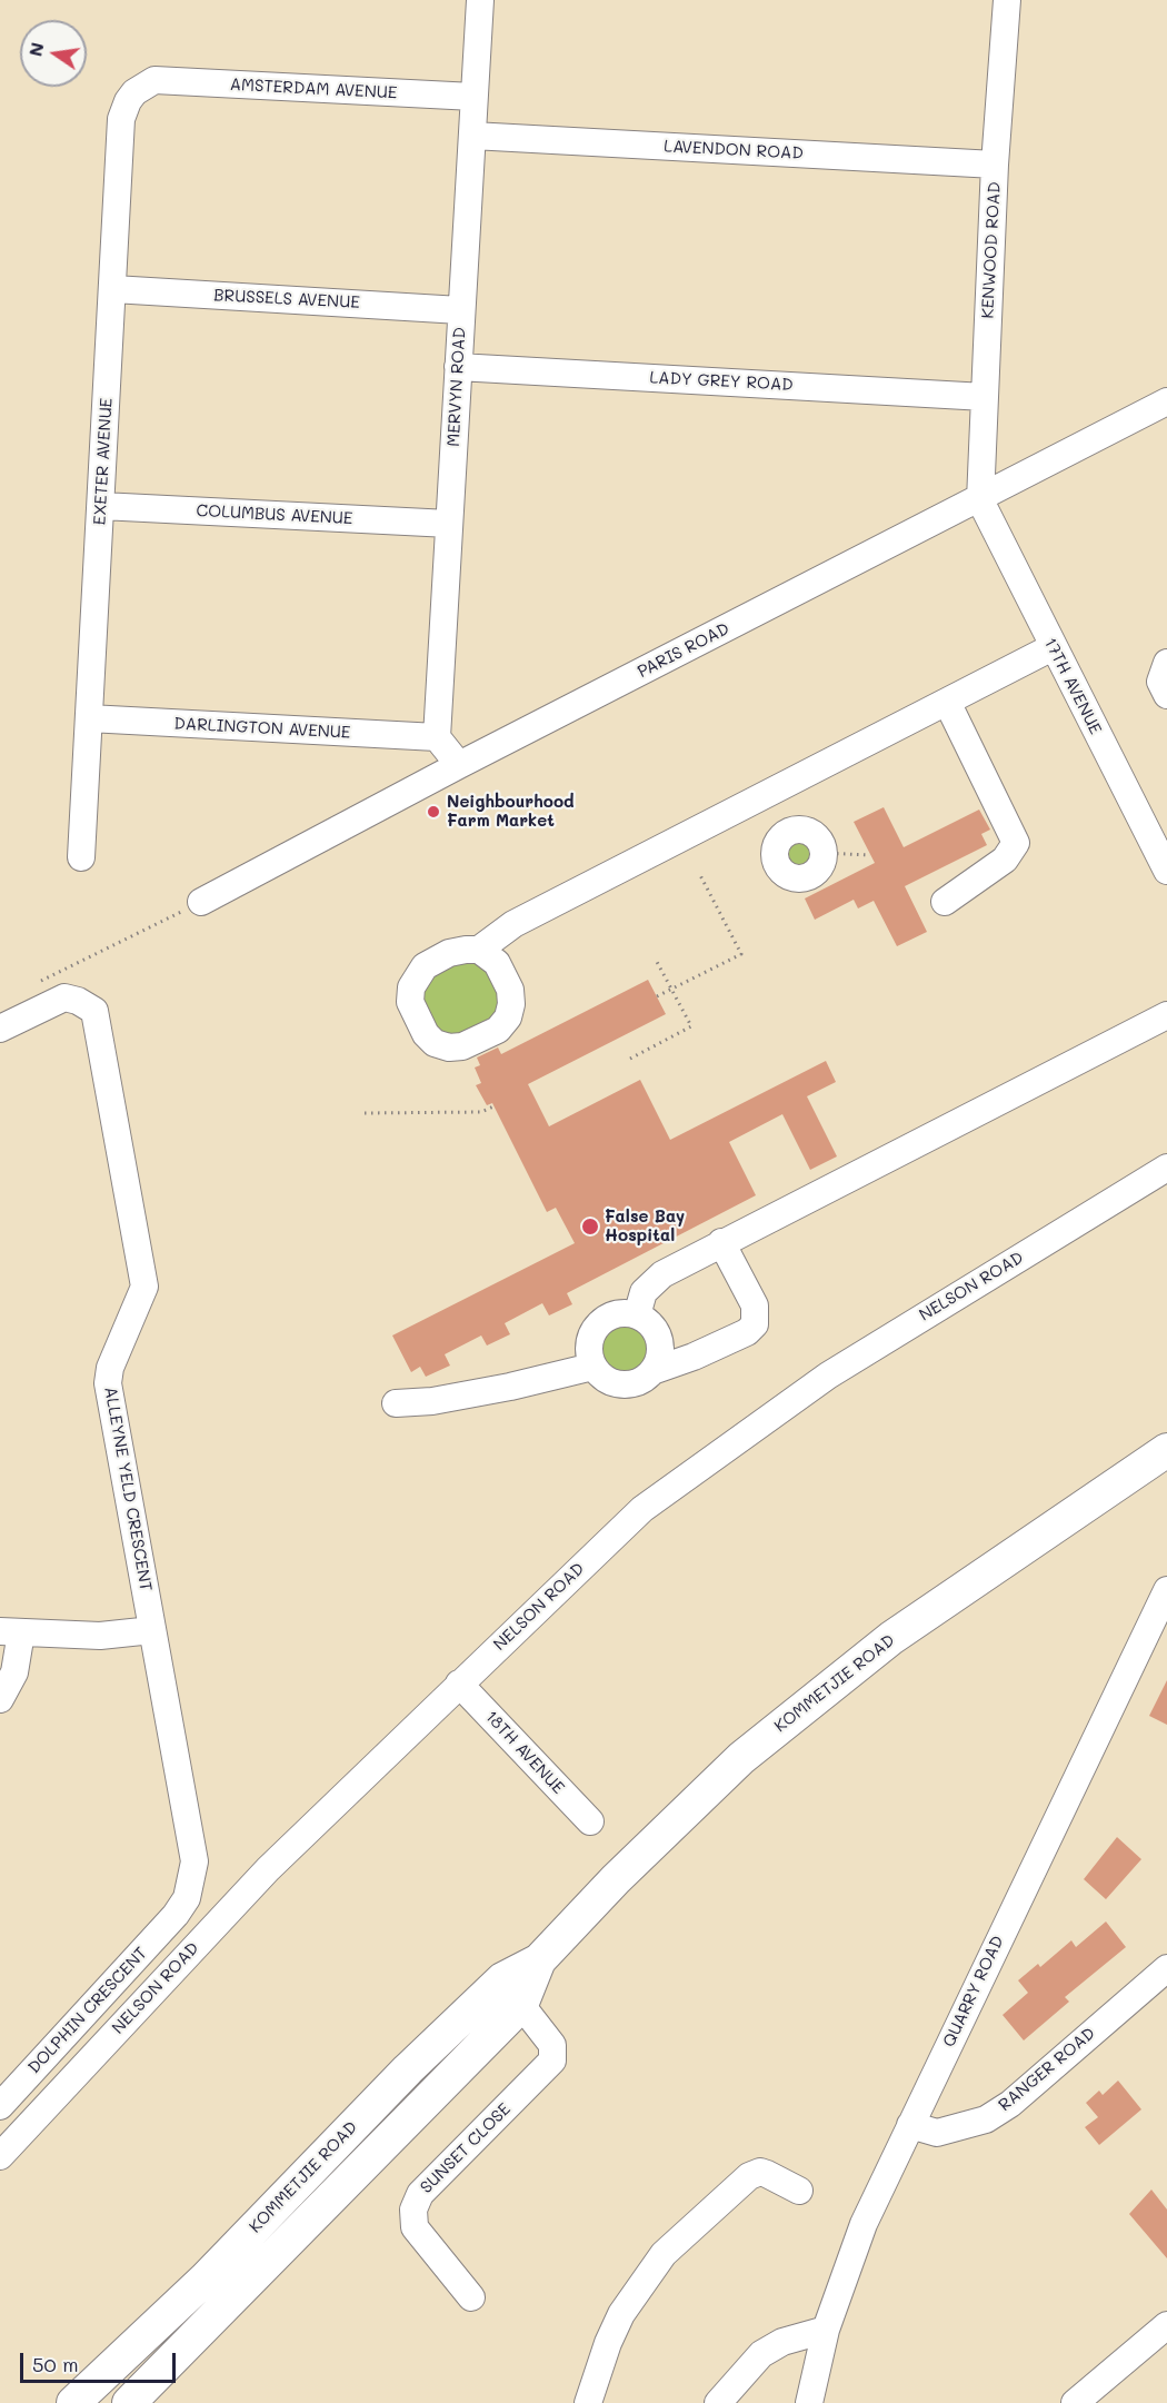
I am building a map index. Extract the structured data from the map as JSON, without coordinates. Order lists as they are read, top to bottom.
{
  "streets": {
    "main road": ["KOMMETJIE ROAD"],
    "street": [
      "AMSTERDAM AVENUE",
      "LAVENDON ROAD",
      "KENWOOD ROAD",
      "BRUSSELS AVENUE",
      "LADY GREY ROAD",
      "MERVYN ROAD",
      "EXETER AVENUE",
      "COLUMBUS AVENUE",
      "PARIS ROAD",
      "17TH AVENUE",
      "DARLINGTON AVENUE",
      "NELSON ROAD",
      "ALLEYNE YELD CRESCENT",
      "18TH AVENUE",
      "QUARRY ROAD",
      "DOLPHIN CRESCENT",
      "RANGER ROAD",
      "SUNSET CLOSE"
    ]
  },
  "crossings": [
    ["AMSTERDAM AVENUE", "MERVYN ROAD"],
    ["AMSTERDAM AVENUE", "EXETER AVENUE"],
    ["LAVENDON ROAD", "KENWOOD ROAD"],
    ["LAVENDON ROAD", "MERVYN ROAD"],
    ["KENWOOD ROAD", "LADY GREY ROAD"],
    ["KENWOOD ROAD", "PARIS ROAD"],
    ["KENWOOD ROAD", "17TH AVENUE"],
    ["BRUSSELS AVENUE", "MERVYN ROAD"],
    ["BRUSSELS AVENUE", "EXETER AVENUE"],
    ["LADY GREY ROAD", "MERVYN ROAD"],
    ["MERVYN ROAD", "COLUMBUS AVENUE"],
    ["MERVYN ROAD", "DARLINGTON AVENUE"],
    ["EXETER AVENUE", "COLUMBUS AVENUE"],
    ["EXETER AVENUE", "DARLINGTON AVENUE"],
    ["PARIS ROAD", "17TH AVENUE"],
    ["NELSON ROAD", "18TH AVENUE"],
    ["ALLEYNE YELD CRESCENT", "DOLPHIN CRESCENT"],
    ["KOMMETJIE ROAD", "SUNSET CLOSE"],
    ["QUARRY ROAD", "RANGER ROAD"]
  ],
  "places": ["Neighbourhood Farm Market", "False Bay Hospital"],
  "scale_bar": "50 m",
  "north": "left"
}
